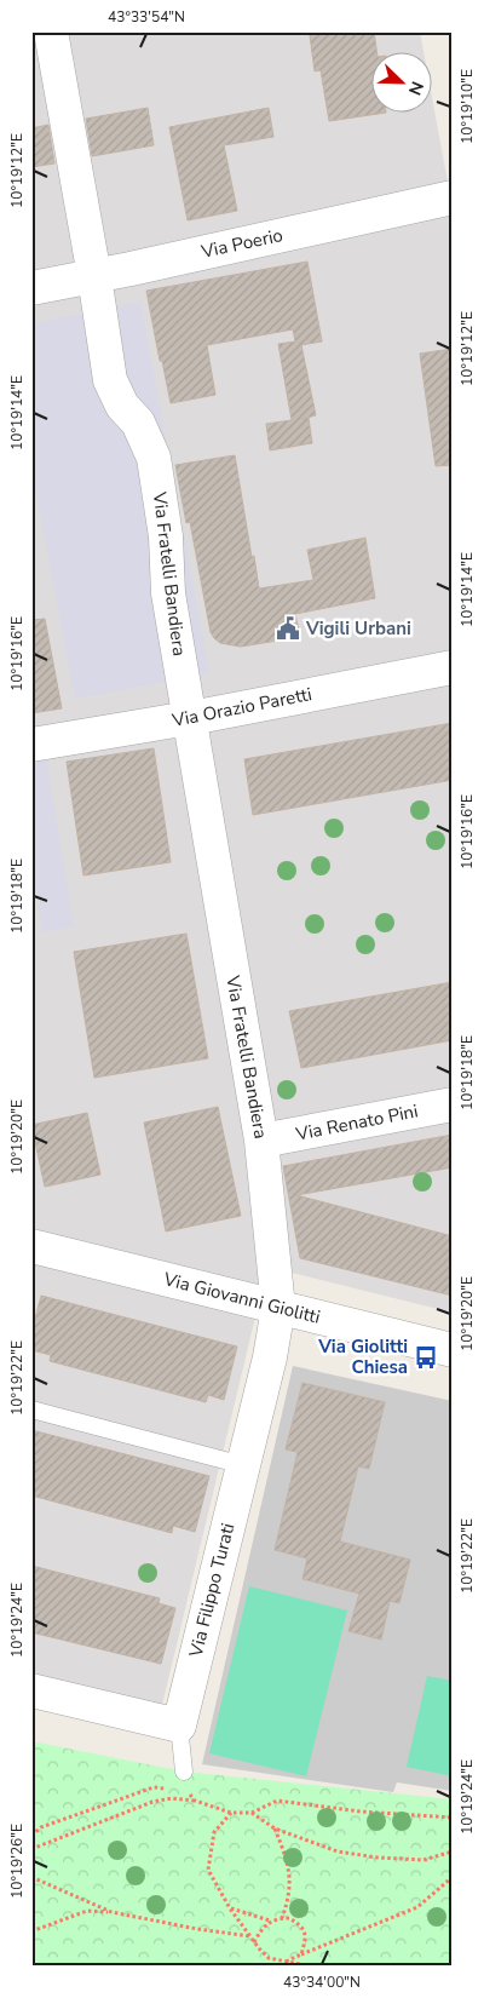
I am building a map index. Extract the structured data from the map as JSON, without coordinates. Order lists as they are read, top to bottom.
{
  "streets": {
    "street": [
      "Via Poerio",
      "Via Fratelli Bandiera",
      "Via Orazio Paretti",
      "Via Renato Pini",
      "Via Giovanni Giolitti",
      "Via Filippo Turati"
    ]
  },
  "crossings": [
    ["Via Poerio", "Via Fratelli Bandiera"],
    ["Via Fratelli Bandiera", "Via Orazio Paretti"],
    ["Via Fratelli Bandiera", "Via Renato Pini"],
    ["Via Fratelli Bandiera", "Via Giovanni Giolitti"],
    ["Via Fratelli Bandiera", "Via Filippo Turati"],
    ["Via Giovanni Giolitti", "Via Filippo Turati"]
  ],
  "places": {
    "public building": ["Vigili Urbani"],
    "bus stop": ["Via Giolitti Chiesa"]
  },
  "north": "bottom right",
  "coordinates": [
    "43°33'54\"N",
    "10°19'10\"E",
    "10°19'12\"E",
    "10°19'14\"E",
    "10°19'16\"E",
    "10°19'18\"E",
    "10°19'20\"E",
    "10°19'22\"E",
    "10°19'24\"E",
    "10°19'26\"E",
    "43°34'00\"N"
  ]
}
